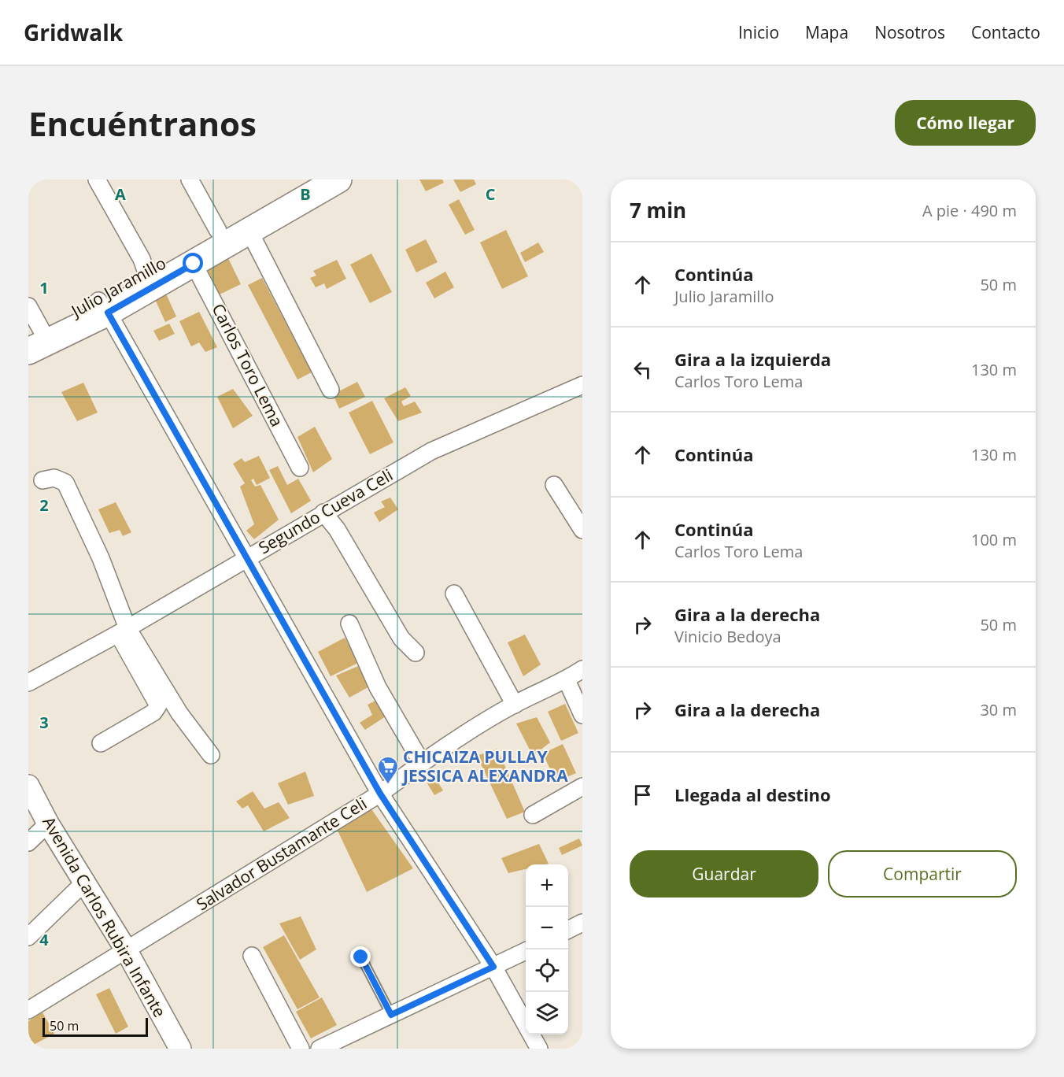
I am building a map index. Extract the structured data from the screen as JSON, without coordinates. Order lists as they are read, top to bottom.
{
  "streets": {
    "main road": ["Julio Jaramillo"],
    "street": [
      "Carlos Toro Lema",
      "Segundo Cueva Celi",
      "Salvador Bustamante Celi",
      "Avenida Carlos Rubira Infante"
    ]
  },
  "crossings": [
    ["Julio Jaramillo", "Carlos Toro Lema"],
    ["Salvador Bustamante Celi", "Avenida Carlos Rubira Infante"]
  ],
  "places": {
    "supermarket": ["CHICAIZA PULLAY JESSICA ALEXANDRA"]
  },
  "scale_bar": "50 m",
  "page": {
    "header": "Gridwalk",
    "nav": [
      "Inicio",
      "Mapa",
      "Nosotros",
      "Contacto"
    ],
    "buttons": [
      "Cómo llegar",
      ["Guardar", "Compartir"]
    ],
    "title": "Encuéntranos",
    "heading": ["7 min", "A pie · 490 m"],
    "list": [
      ["Continúa", "Julio Jaramillo", "50 m"],
      ["Gira a la izquierda", "Carlos Toro Lema", "130 m"],
      ["Continúa", "130 m"],
      ["Continúa", "Carlos Toro Lema", "100 m"],
      ["Gira a la derecha", "Vinicio Bedoya", "50 m"],
      ["Gira a la derecha", "30 m"],
      "Llegada al destino"
    ],
    "map_buttons": ["+", "−"],
    "scale": "50 m"
  },
  "grid": {
    "columns": ["A", "B", "C"],
    "rows": [
      "1",
      "2",
      "3",
      "4"
    ]
  }
}
